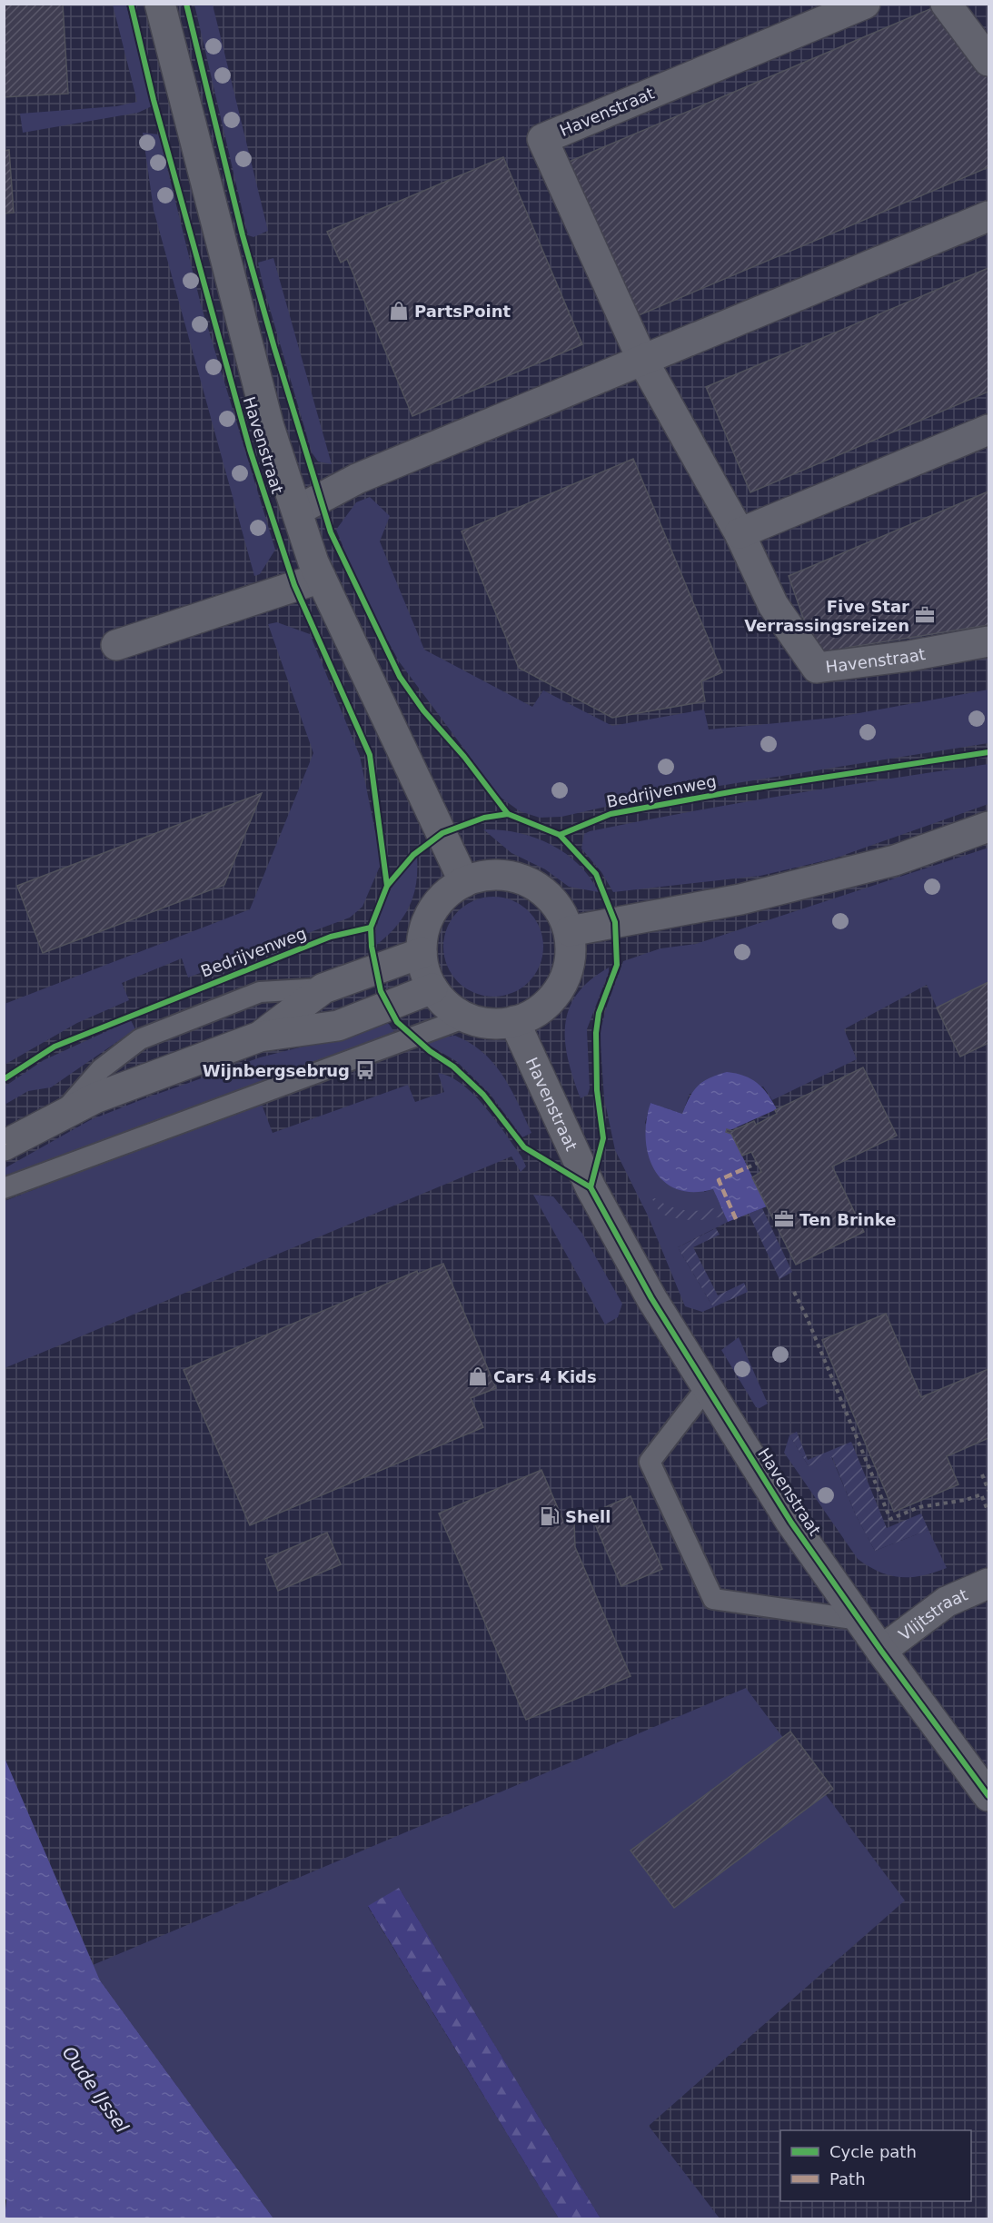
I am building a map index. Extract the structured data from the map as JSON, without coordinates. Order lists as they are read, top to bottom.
{
  "streets": {
    "street": ["Havenstraat", "Vlijtstraat"],
    "cycle path": ["Bedrijvenweg"]
  },
  "crossings": [
    ["Havenstraat", "Vlijtstraat"]
  ],
  "water": ["Oude IJssel"],
  "places": {
    "shop": ["PartsPoint", "Cars 4 Kids"],
    "office": ["Five Star Verrassingsreizen", "Ten Brinke"],
    "bus stop": ["Wijnbergsebrug"],
    "fuel station": ["Shell"]
  },
  "legend": ["Cycle path", "Path"]
}
